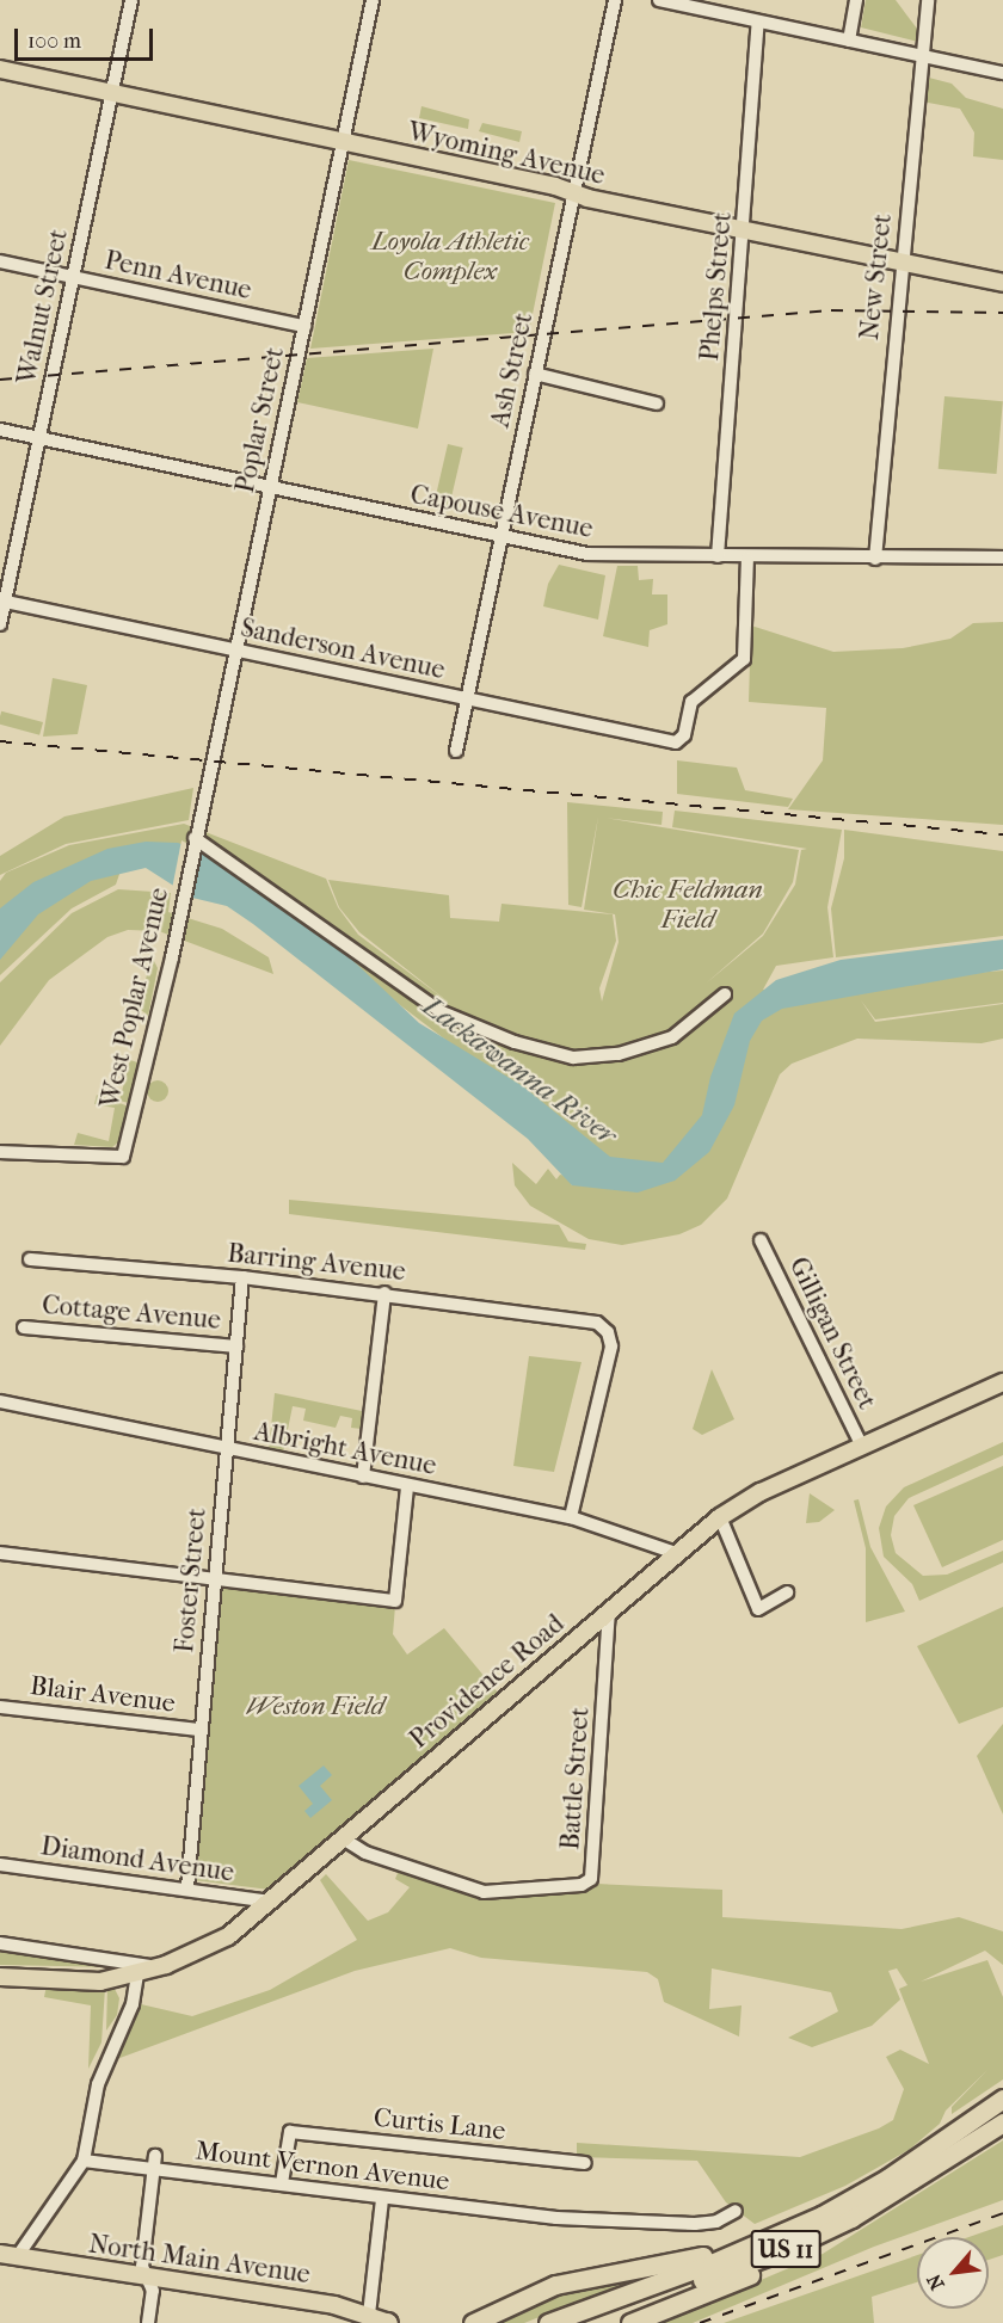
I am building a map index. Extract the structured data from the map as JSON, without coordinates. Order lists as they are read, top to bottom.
{
  "streets": {
    "highway": ["US 11"],
    "main road": ["Wyoming Avenue", "Providence Road", "North Main Avenue"],
    "street": [
      "Penn Avenue",
      "New Street",
      "Phelps Street",
      "Walnut Street",
      "Ash Street",
      "Poplar Street",
      "Capouse Avenue",
      "Sanderson Avenue",
      "West Poplar Avenue",
      "Barring Avenue",
      "Cottage Avenue",
      "Gilligan Street",
      "Albright Avenue",
      "Foster Street",
      "Blair Avenue",
      "Battle Street",
      "Diamond Avenue",
      "Curtis Lane",
      "Mount Vernon Avenue"
    ]
  },
  "crossings": [
    ["Wyoming Avenue", "New Street"],
    ["Wyoming Avenue", "Phelps Street"],
    ["Wyoming Avenue", "Walnut Street"],
    ["Wyoming Avenue", "Ash Street"],
    ["Wyoming Avenue", "Poplar Street"],
    ["Penn Avenue", "Walnut Street"],
    ["Penn Avenue", "Poplar Street"],
    ["New Street", "Capouse Avenue"],
    ["Phelps Street", "Capouse Avenue"],
    ["Walnut Street", "Capouse Avenue"],
    ["Walnut Street", "Sanderson Avenue"],
    ["Ash Street", "Capouse Avenue"],
    ["Ash Street", "Sanderson Avenue"],
    ["Poplar Street", "Capouse Avenue"],
    ["Poplar Street", "Sanderson Avenue"],
    ["Poplar Street", "West Poplar Avenue"],
    ["Capouse Avenue", "Sanderson Avenue"],
    ["Barring Avenue", "Albright Avenue"],
    ["Barring Avenue", "Foster Street"],
    ["Cottage Avenue", "Foster Street"],
    ["Gilligan Street", "Providence Road"],
    ["Albright Avenue", "Foster Street"],
    ["Albright Avenue", "Providence Road"],
    ["Foster Street", "Blair Avenue"],
    ["Foster Street", "Diamond Avenue"],
    ["Providence Road", "Battle Street"],
    ["Providence Road", "Diamond Avenue"],
    ["Curtis Lane", "Mount Vernon Avenue"]
  ],
  "water": ["Lackawanna River"],
  "parks": ["Loyola Athletic Complex", "Chic Feldman Field", "Weston Field"],
  "scale_bar": "100 m",
  "north": "bottom left"
}
